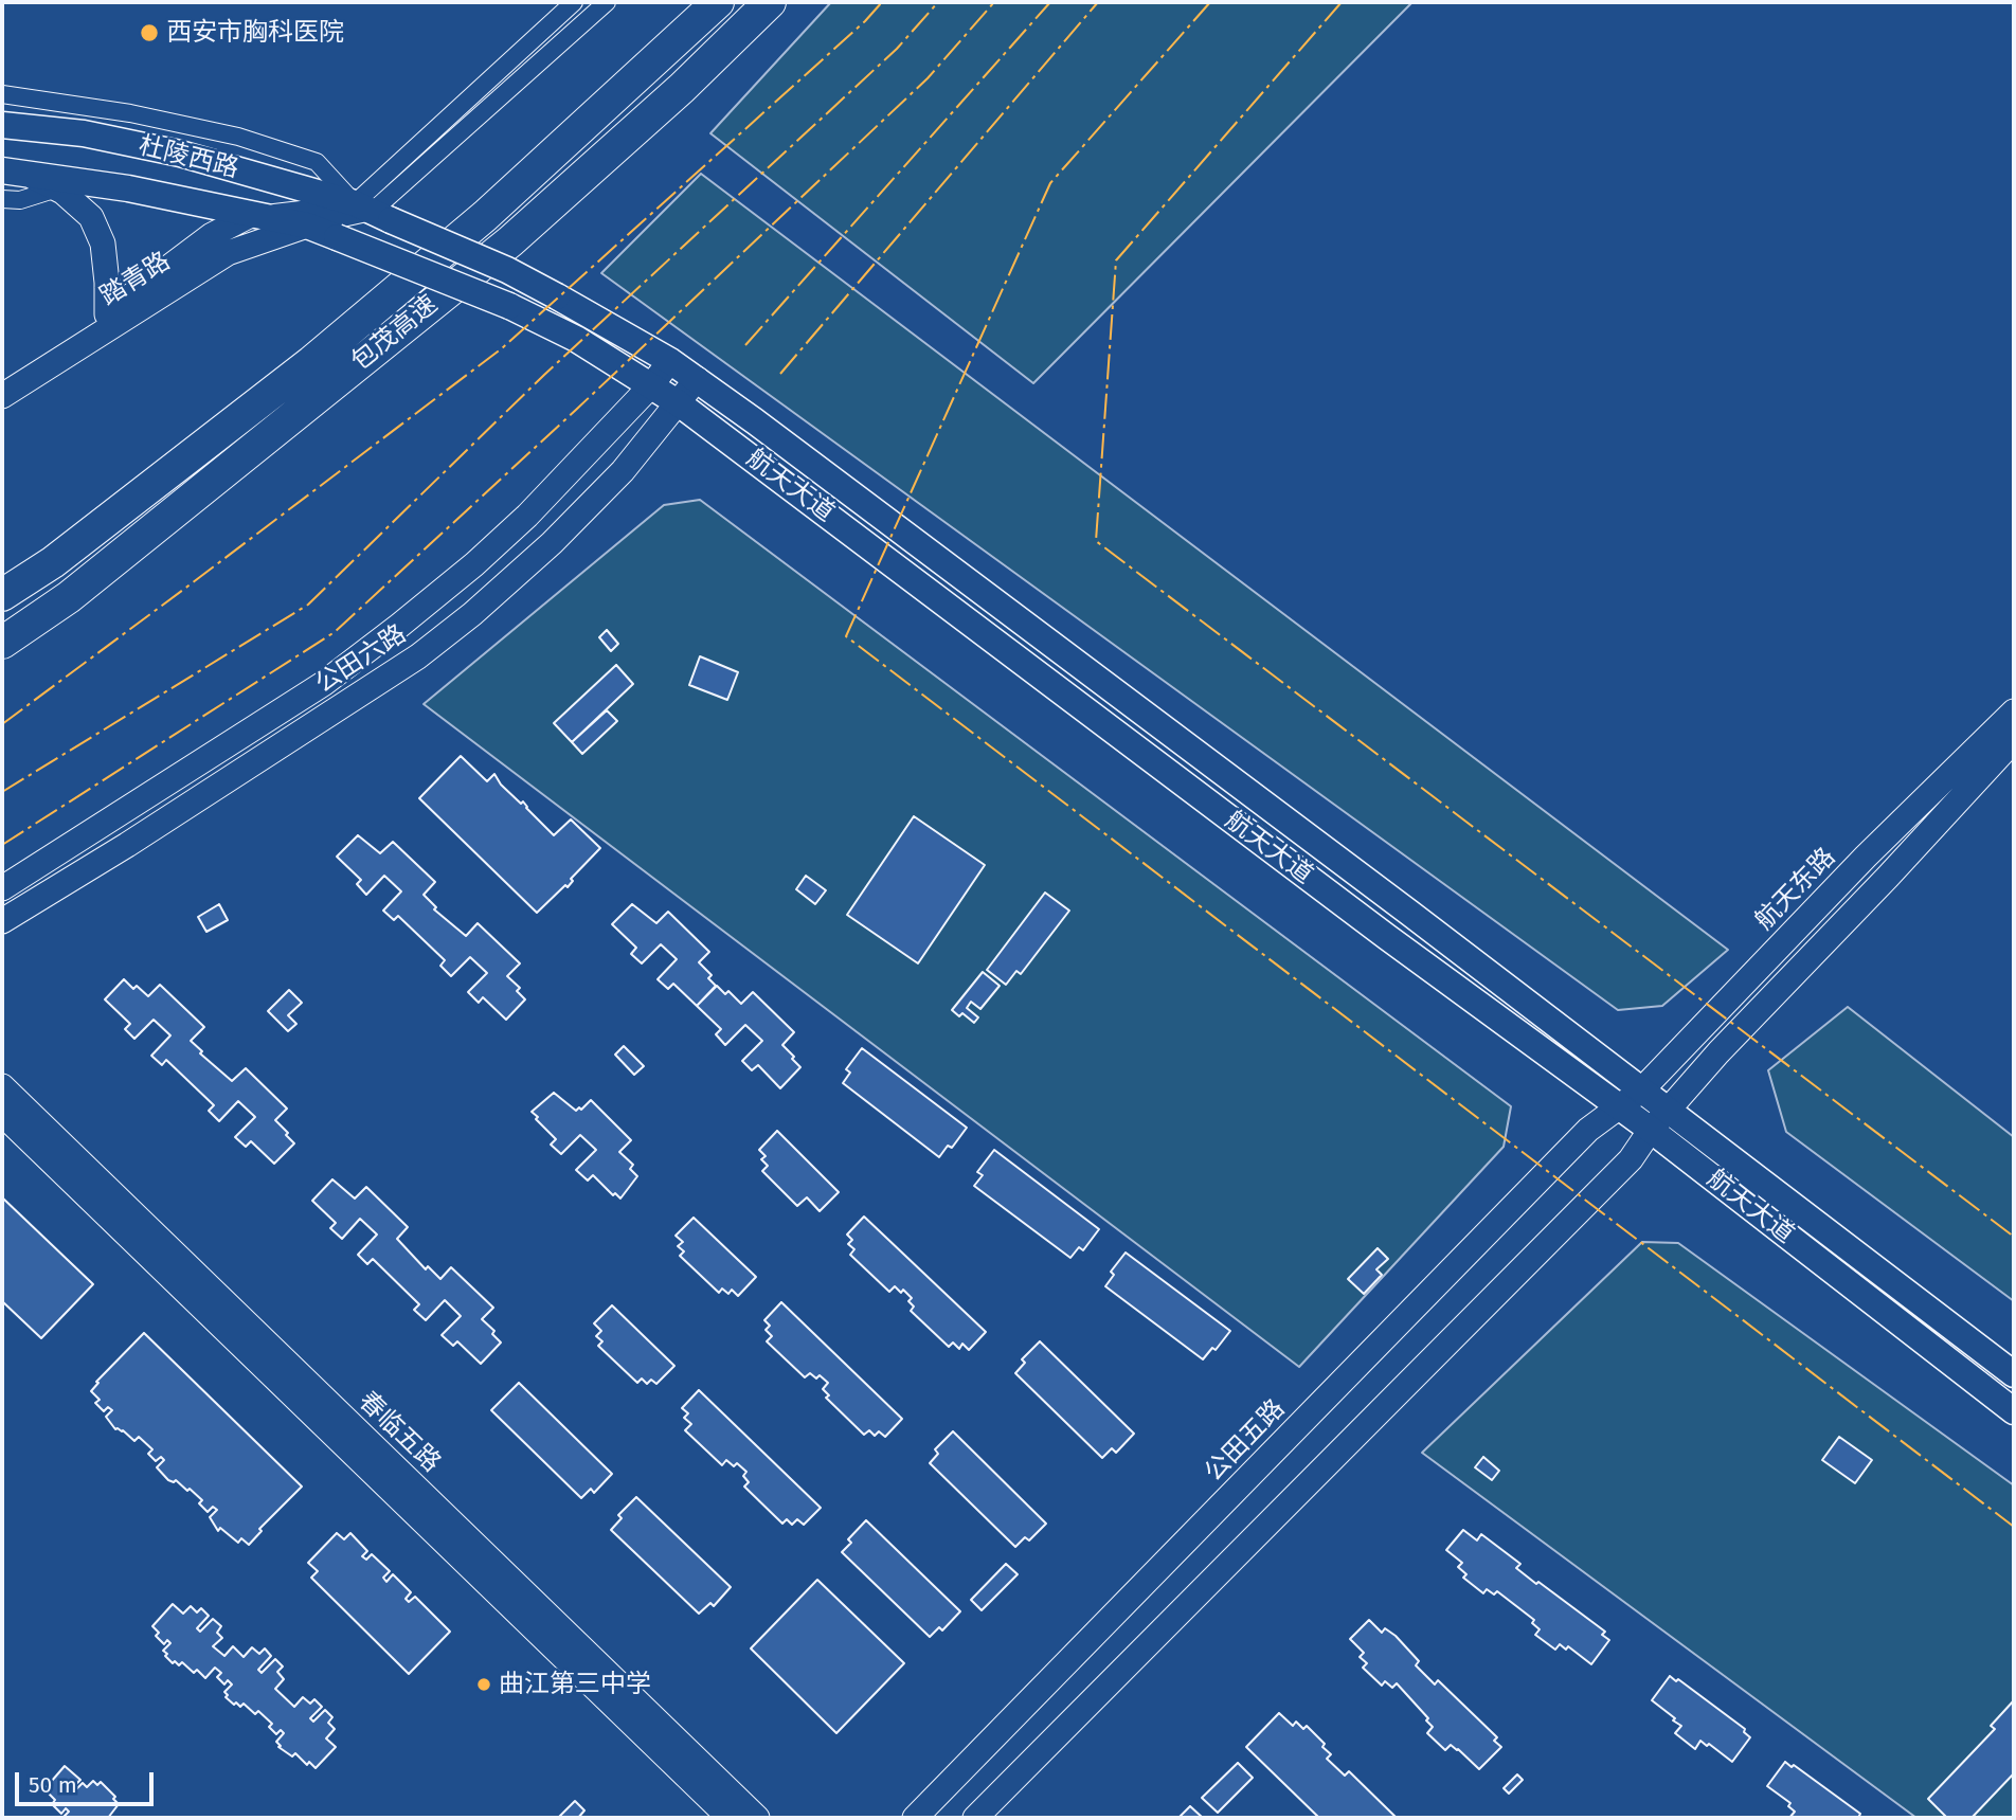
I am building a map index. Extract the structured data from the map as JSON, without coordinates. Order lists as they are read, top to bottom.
{
  "streets": {
    "highway": ["包茂高速"],
    "main road": ["杜陵西路", "航天大道"],
    "street": [
      "踏青路",
      "公田六路",
      "航天东路",
      "春临五路",
      "公田五路"
    ]
  },
  "crossings": [
    ["杜陵西路", "踏青路"],
    ["杜陵西路", "航天大道"],
    ["航天大道", "公田六路"],
    ["航天大道", "航天东路"],
    ["航天大道", "公田五路"],
    ["航天东路", "公田五路"]
  ],
  "places": ["西安市胸科医院", "曲江第三中学"],
  "scale_bar": "50 m"
}
